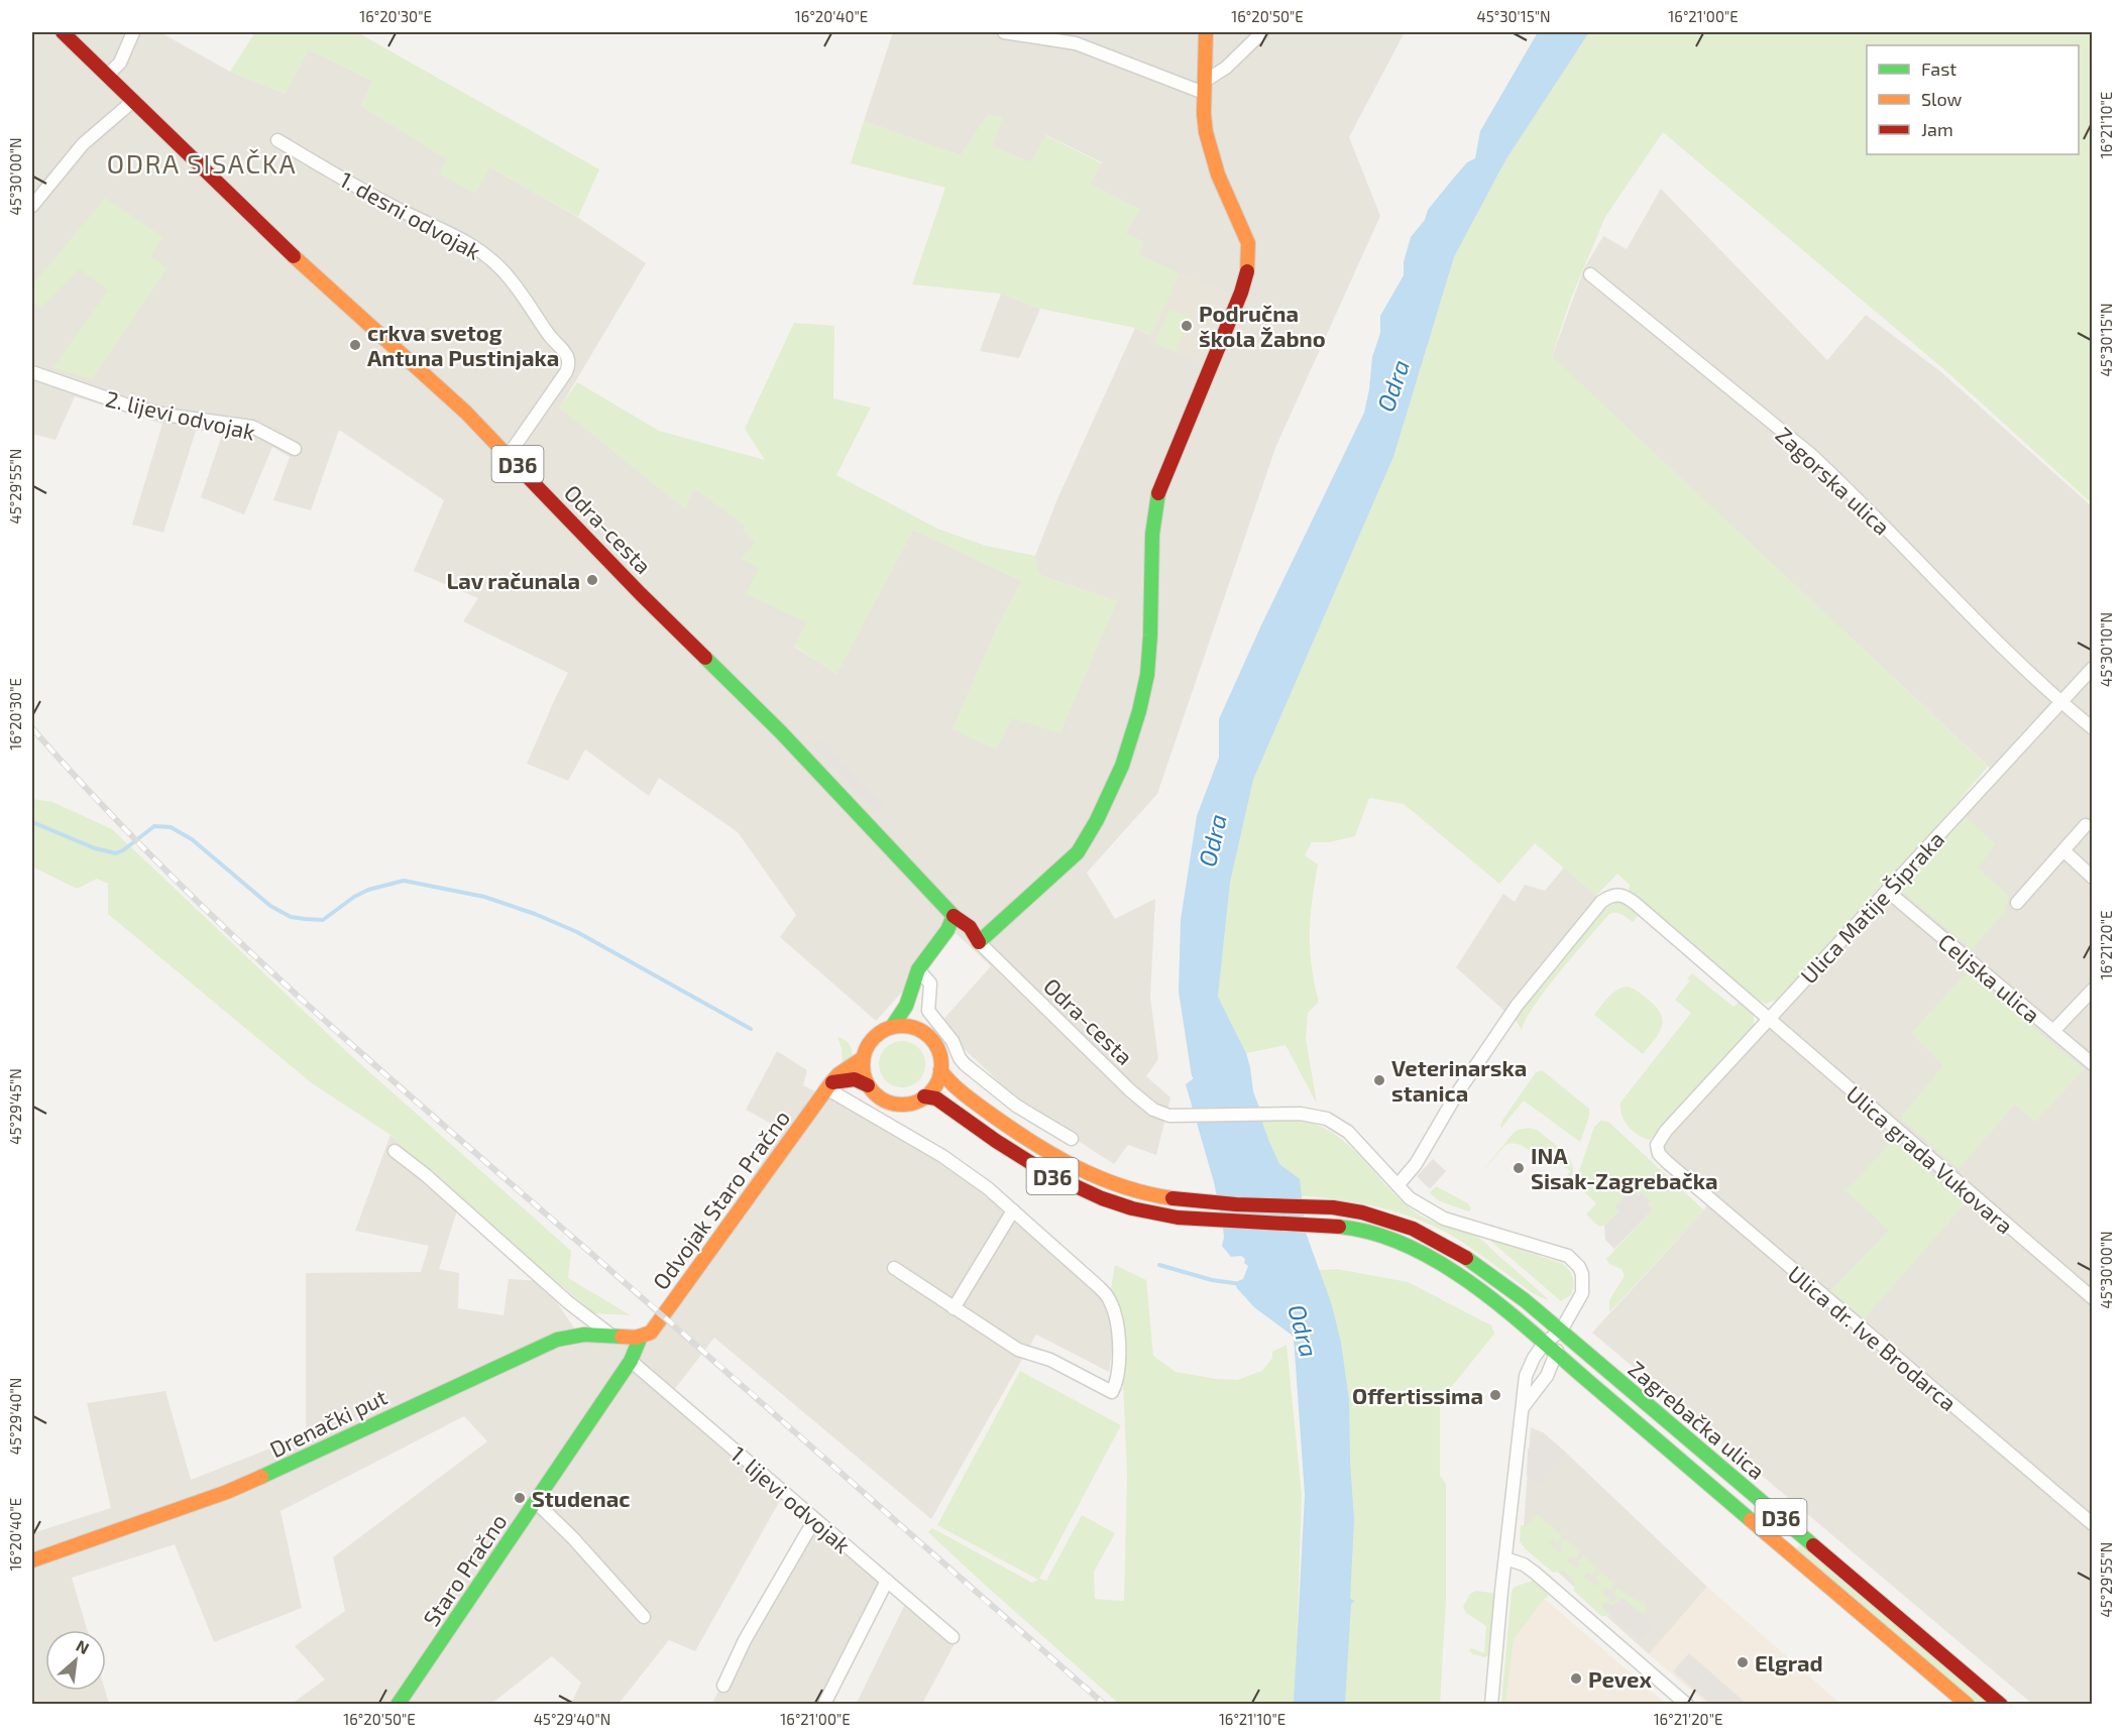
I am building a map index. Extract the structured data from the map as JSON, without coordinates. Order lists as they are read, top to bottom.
{
  "streets": {
    "main road": [
      "D36",
      "Odra-cesta",
      "Odvojak Staro Pračno",
      "Zagrebačka ulica",
      "Drenački put",
      "Staro Pračno"
    ],
    "street": [
      "1. desni odvojak",
      "2. lijevi odvojak",
      "Zagorska ulica",
      "Ulica Matije Šipraka",
      "Celjska ulica",
      "Ulica grada Vukovara",
      "Ulica dr. Ive Brodarca",
      "1. lijevi odvojak"
    ]
  },
  "crossings": [
    ["1. desni odvojak", "Odra-cesta"],
    ["D36", "Odra-cesta"],
    ["D36", "Odvojak Staro Pračno"],
    ["D36", "Zagrebačka ulica"],
    ["Zagorska ulica", "Ulica Matije Šipraka"],
    ["Odra-cesta", "Ulica grada Vukovara"],
    ["Ulica Matije Šipraka", "Celjska ulica"],
    ["Ulica Matije Šipraka", "Ulica grada Vukovara"],
    ["Ulica Matije Šipraka", "Ulica dr. Ive Brodarca"],
    ["Odvojak Staro Pračno", "Zagrebačka ulica"],
    ["Odvojak Staro Pračno", "Drenački put"],
    ["Odvojak Staro Pračno", "Staro Pračno"],
    ["Drenački put", "Staro Pračno"],
    ["1. lijevi odvojak", "Staro Pračno"]
  ],
  "districts": ["ODRA SISAČKA"],
  "water": ["Odra"],
  "places": [
    "Područna škola Žabno",
    "crkva svetog Antuna Pustinjaka",
    "Lav računala",
    "Veterinarska stanica",
    "INA Sisak-Zagrebačka",
    "Offertissima",
    "Studenac",
    "Elgrad",
    "Pevex"
  ],
  "legend": ["Fast", "Slow", "Jam"],
  "north": "top right",
  "coordinates": [
    "16°20'30\"E",
    "16°20'40\"E",
    "16°20'50\"E",
    "45°30'15\"N",
    "16°21'00\"E",
    "16°21'10\"E",
    "45°30'00\"N",
    "45°29'55\"N",
    "45°30'10\"N",
    "16°21'20\"E",
    "45°29'45\"N",
    "45°29'40\"N"
  ]
}
